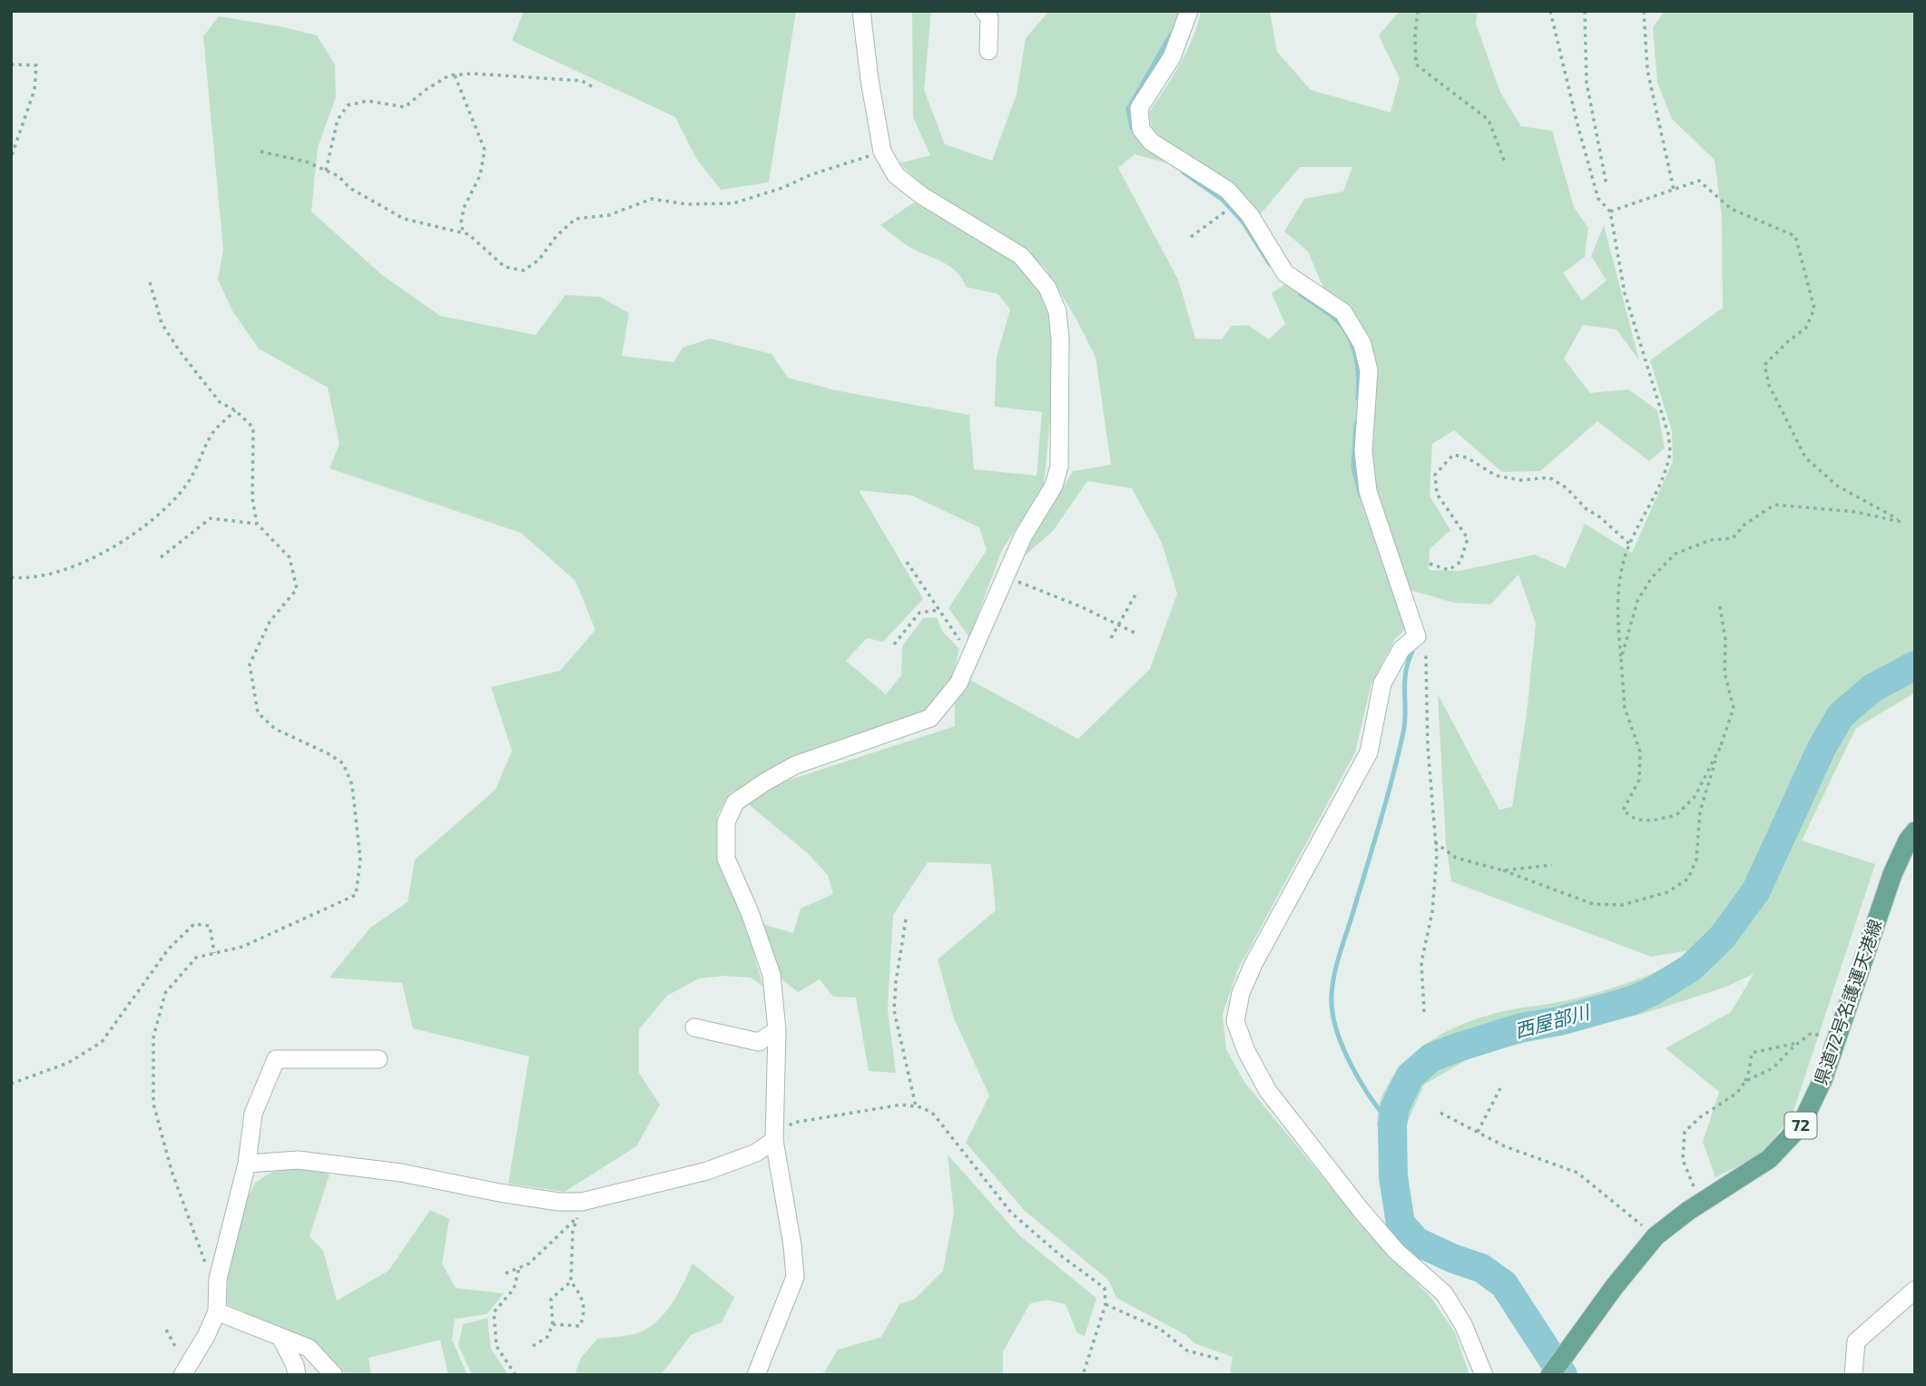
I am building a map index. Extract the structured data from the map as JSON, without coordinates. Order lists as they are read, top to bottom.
{
  "streets": {
    "main road": ["県道72号名護運天港線", "72"]
  },
  "water": ["西屋部川"]
}
